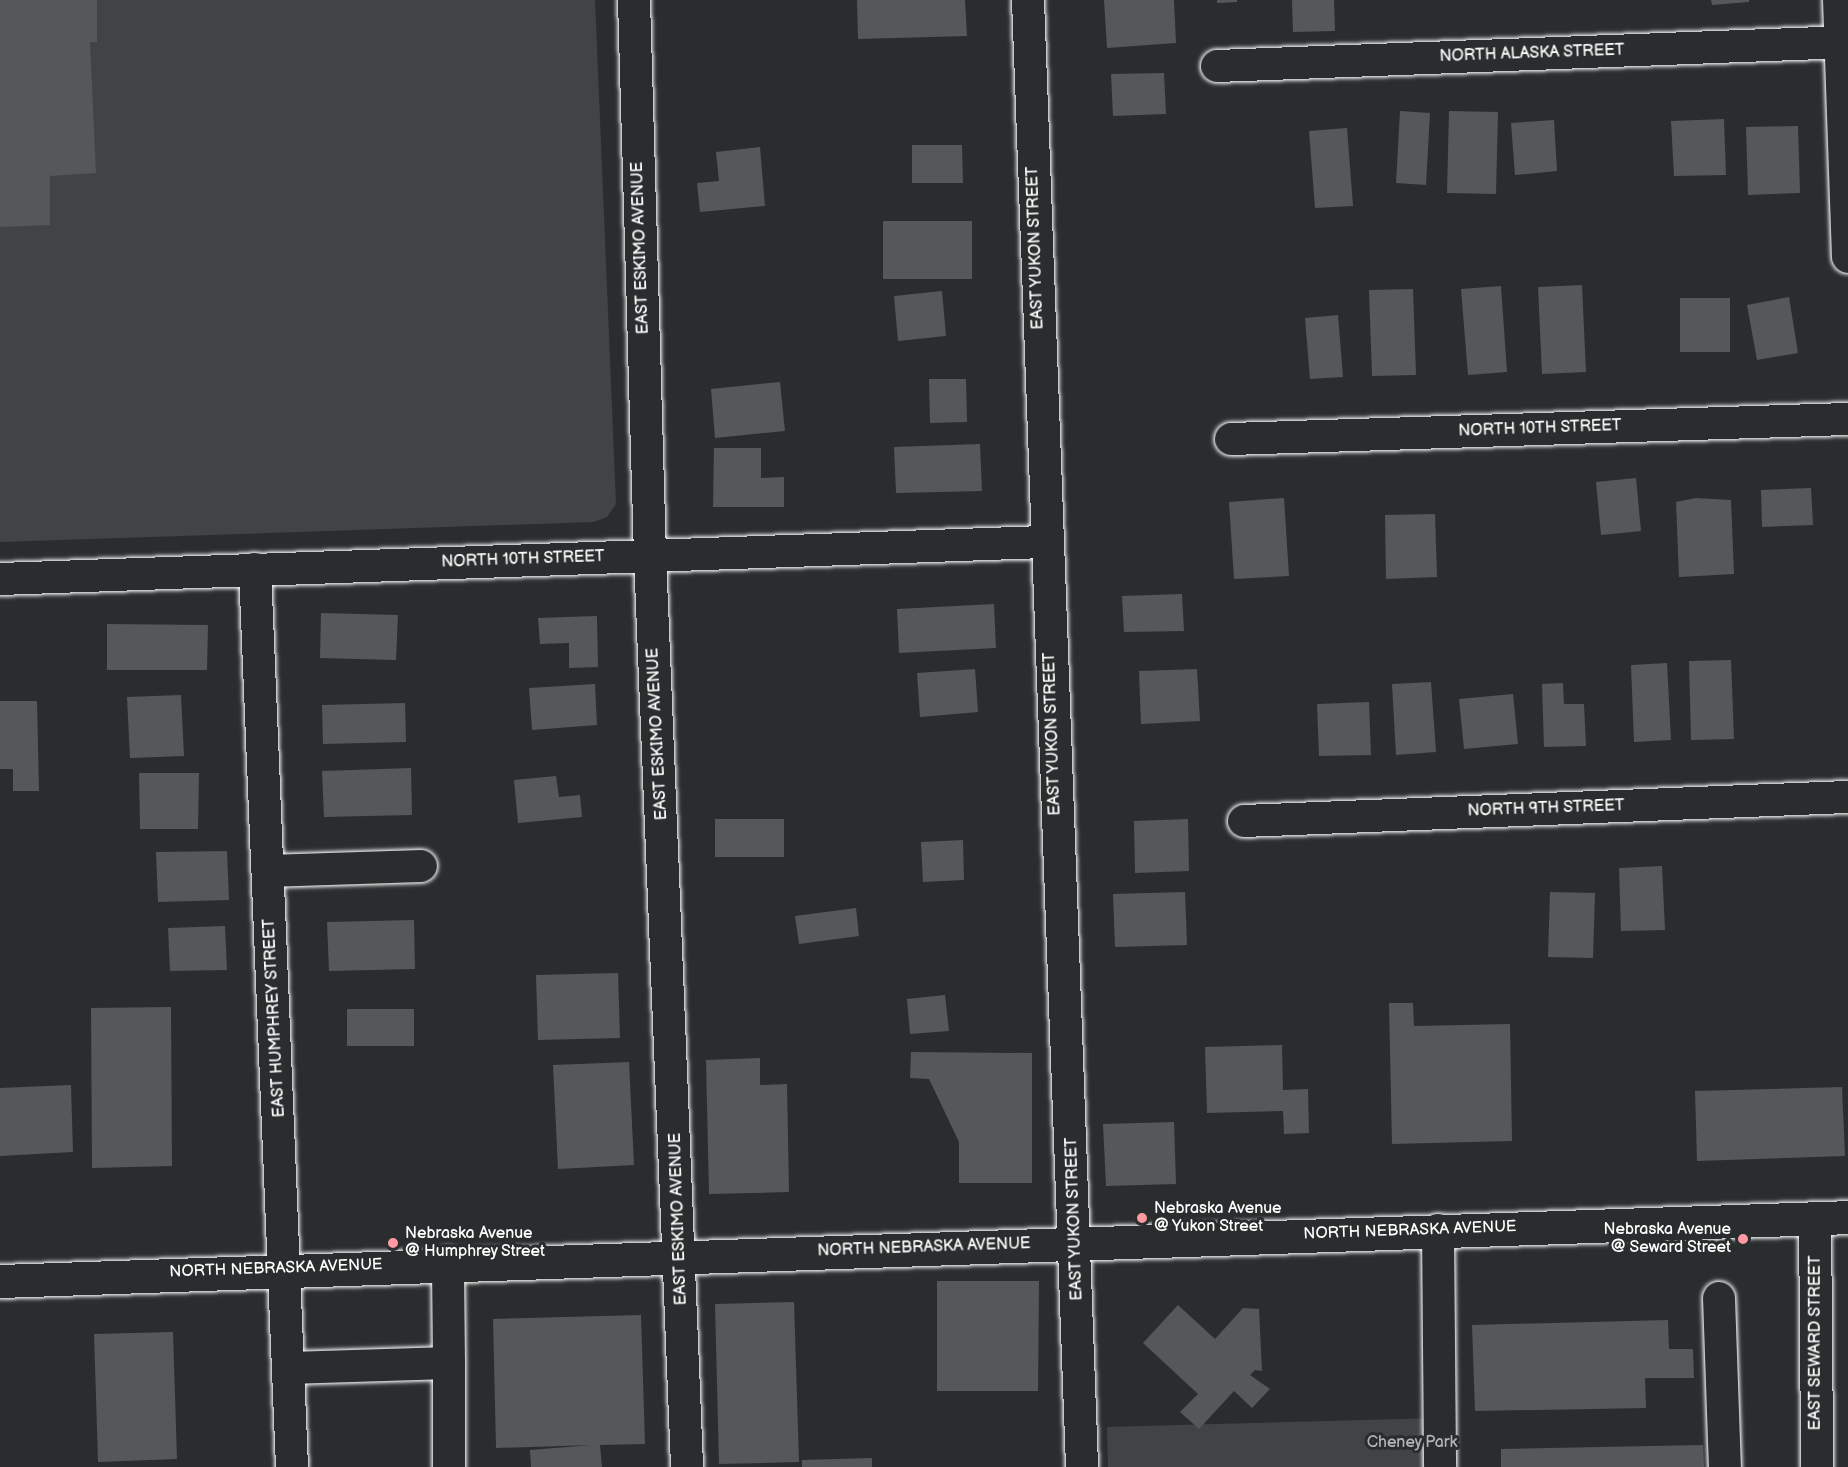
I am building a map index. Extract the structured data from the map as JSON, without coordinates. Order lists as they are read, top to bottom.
{
  "streets": {
    "main road": ["NORTH NEBRASKA AVENUE"],
    "street": [
      "NORTH ALASKA STREET",
      "EAST ESKIMO AVENUE",
      "EAST YUKON STREET",
      "NORTH 10TH STREET",
      "NORTH 9TH STREET",
      "EAST HUMPHREY STREET",
      "EAST SEWARD STREET"
    ]
  },
  "crossings": [
    ["EAST ESKIMO AVENUE", "NORTH 10TH STREET"],
    ["EAST ESKIMO AVENUE", "NORTH NEBRASKA AVENUE"],
    ["EAST YUKON STREET", "NORTH 10TH STREET"],
    ["EAST YUKON STREET", "NORTH NEBRASKA AVENUE"],
    ["NORTH 10TH STREET", "EAST HUMPHREY STREET"],
    ["EAST HUMPHREY STREET", "NORTH NEBRASKA AVENUE"],
    ["NORTH NEBRASKA AVENUE", "EAST SEWARD STREET"]
  ],
  "parks": ["Cheney Park"],
  "places": ["Nebraska Avenue @ Yukon Street", "Nebraska Avenue @ Seward Street", "Nebraska Avenue @ Humphrey Street"]
}
